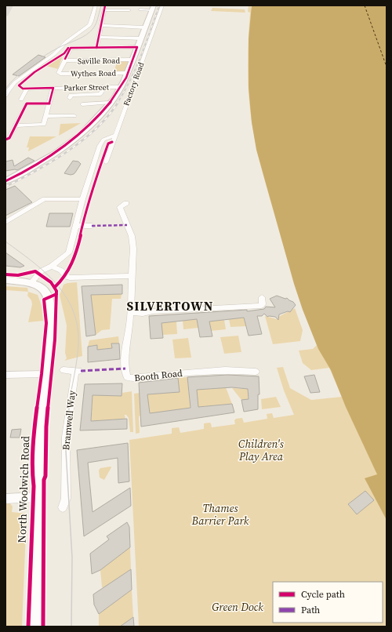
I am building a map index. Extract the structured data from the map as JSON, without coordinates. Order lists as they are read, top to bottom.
{
  "streets": {
    "main road": ["North Woolwich Road"],
    "street": [
      "Saville Road",
      "Wythes Road",
      "Factory Road",
      "Parker Street",
      "Booth Road",
      "Bramwell Way"
    ]
  },
  "crossings": [
    ["Saville Road", "Wythes Road"]
  ],
  "districts": ["SILVERTOWN"],
  "parks": ["Children's Play Area", "Thames Barrier Park", "Green Dock"],
  "legend": ["Cycle path", "Path"]
}
